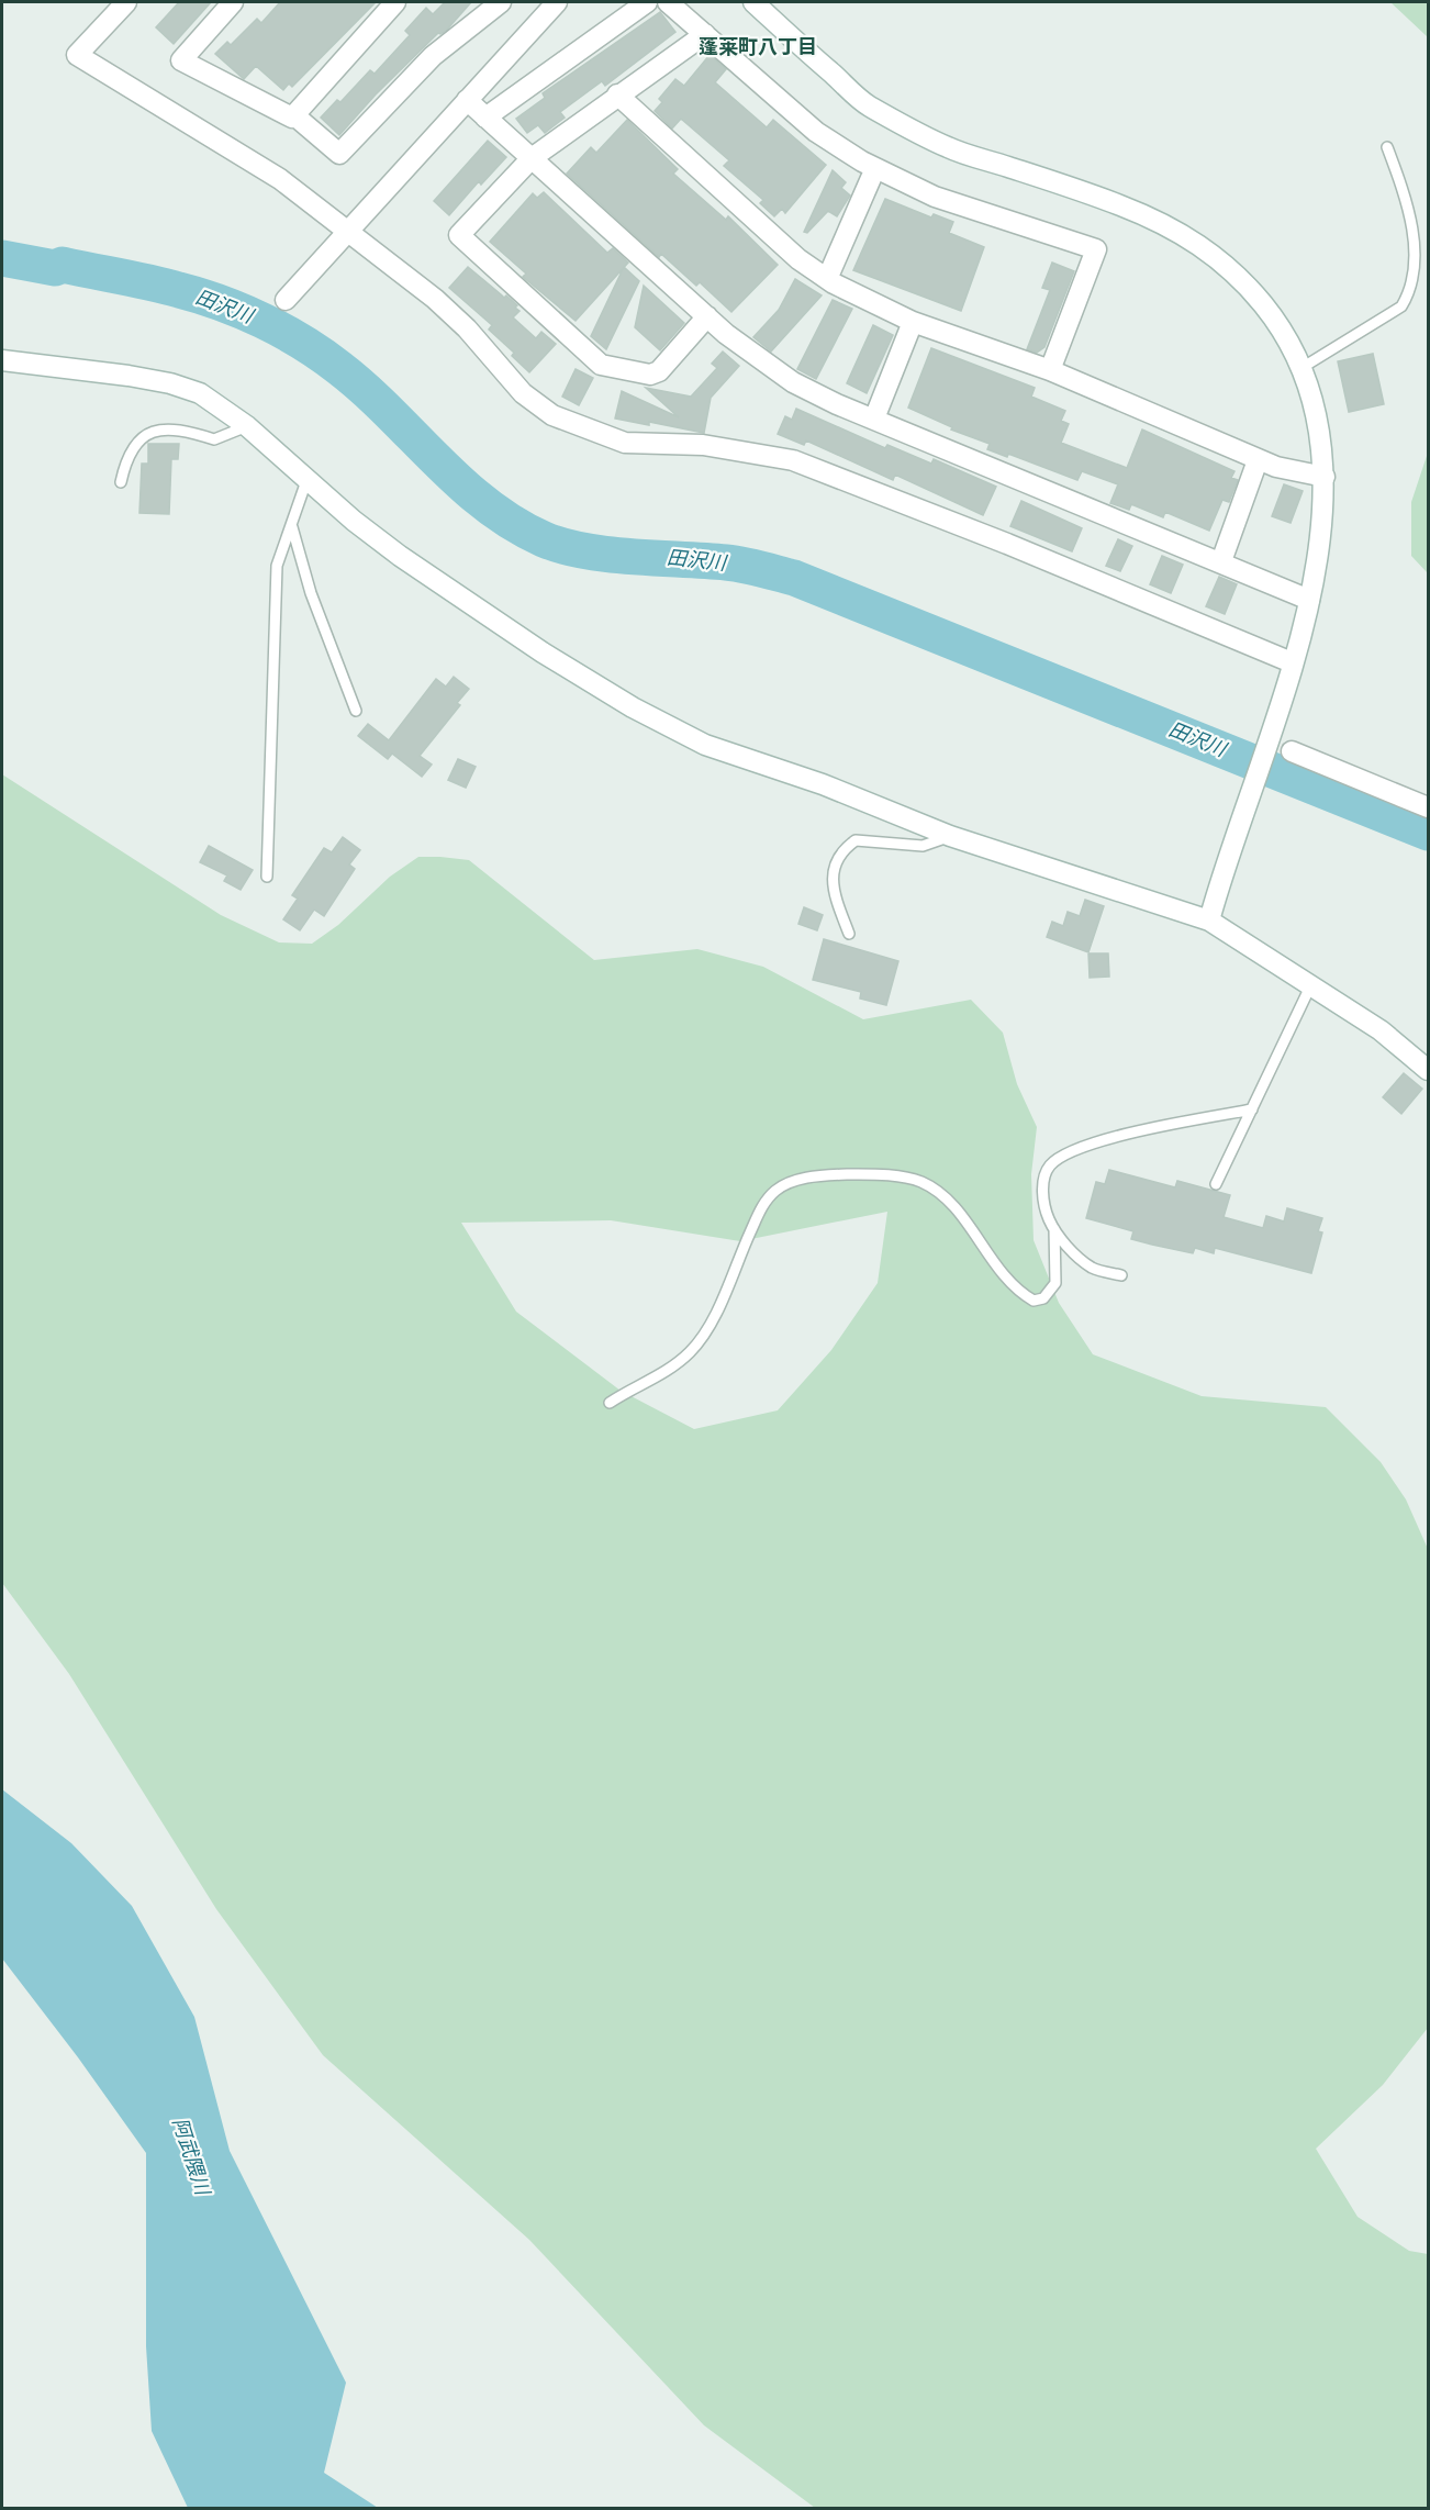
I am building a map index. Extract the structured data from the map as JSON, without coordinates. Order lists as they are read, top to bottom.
{
  "districts": ["蓬莱町八丁目"],
  "water": ["田沢川", "阿武隈川"]
}
